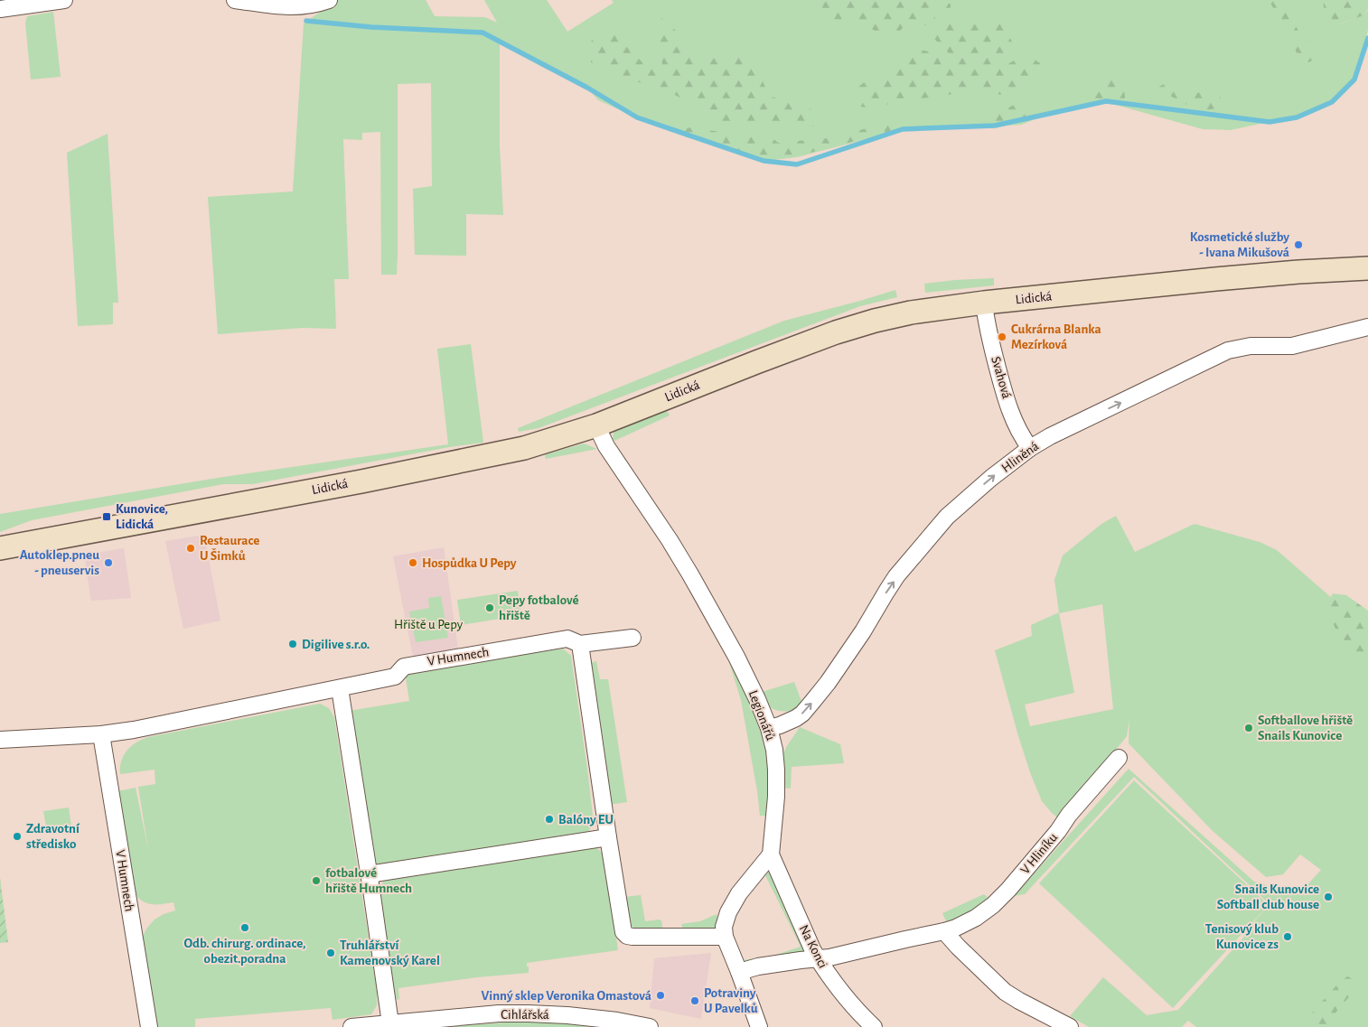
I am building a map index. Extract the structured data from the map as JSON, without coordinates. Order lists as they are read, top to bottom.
{
  "streets": {
    "main road": ["Lidická"],
    "street": [
      "Svahová",
      "Hliněná",
      "V Humnech",
      "Legionářů",
      "V Hliníku",
      "Na Konci",
      "Cihlářská"
    ]
  },
  "crossings": [
    ["Lidická", "Svahová"],
    ["Lidická", "Legionářů"],
    ["Svahová", "Hliněná"],
    ["Hliněná", "Legionářů"],
    ["Legionářů", "Na Konci"],
    ["V Hliníku", "Na Konci"]
  ],
  "one_way": ["Hliněná"],
  "parks": ["Hřiště u Pepy"],
  "places": {
    "other": [
      "Kosmetické služby - Ivana Mikušová",
      "Cukrárna Blanka Mezírková",
      "Restaurace U Šimků",
      "Autoklep.pneu - pneuservis",
      "Hospůdka U Pepy",
      "Pepy fotbalové hřiště",
      "Digilive s.r.o.",
      "Softballove hřiště Snails Kunovice",
      "Balóny EU",
      "Zdravotní středisko",
      "fotbalové hřiště Humnech",
      "Snails Kunovice Softball club house",
      "Odb. chirurg. ordinace, obezit.poradna",
      "Tenisový klub Kunovice zs",
      "Truhlářství Kamenovský Karel",
      "Vinný sklep Veronika Omastová",
      "Potraviny U Pavelků"
    ],
    "transit": ["Kunovice, Lidická"]
  }
}
